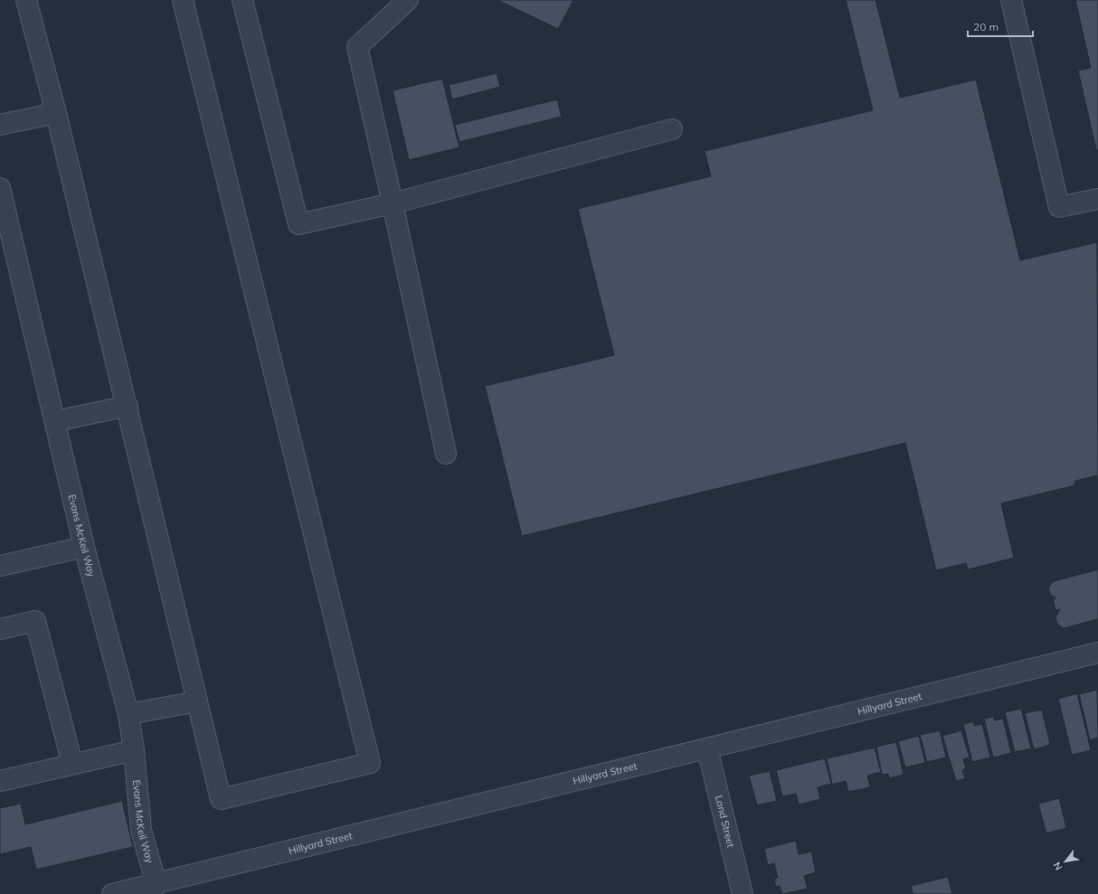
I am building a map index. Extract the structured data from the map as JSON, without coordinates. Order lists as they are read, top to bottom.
{
  "streets": {
    "street": ["Evans McKeil Way", "Hillyard Street", "Land Street"]
  },
  "crossings": [
    ["Evans McKeil Way", "Hillyard Street"],
    ["Hillyard Street", "Land Street"]
  ],
  "scale_bar": "20 m",
  "north": "bottom left"
}
